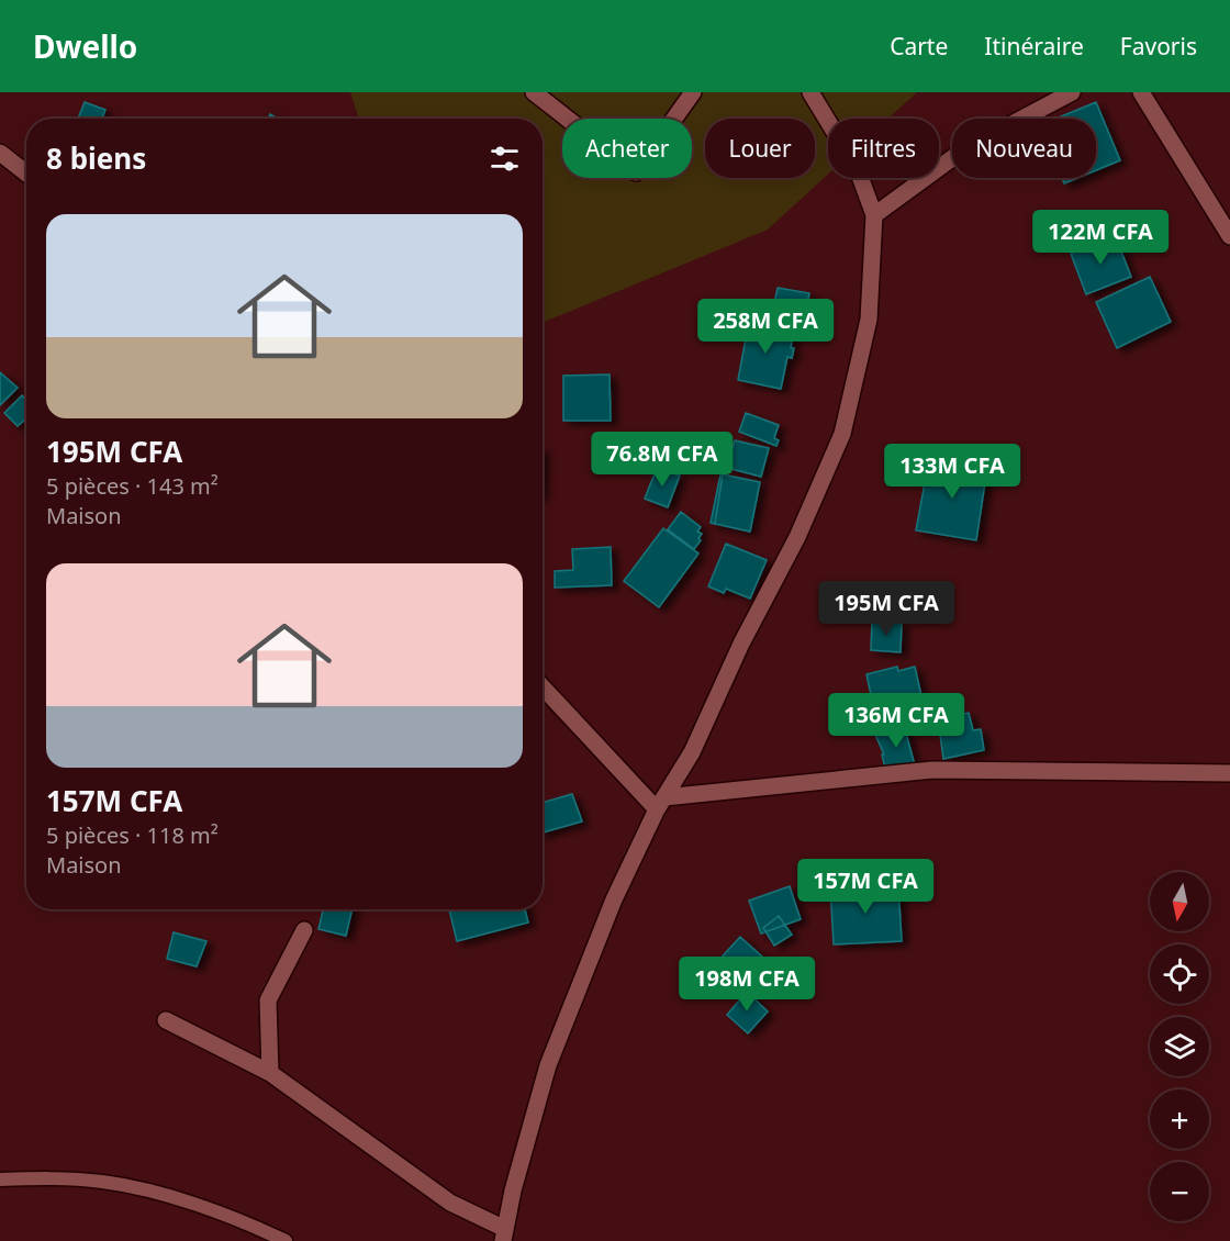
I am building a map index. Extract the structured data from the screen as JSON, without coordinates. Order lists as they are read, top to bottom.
{
  "north": "bottom",
  "page": {
    "header": "Dwello",
    "nav": ["Carte", "Itinéraire", "Favoris"],
    "chip": [
      "Acheter",
      "Louer",
      "Filtres",
      "Nouveau"
    ],
    "heading": "8 biens",
    "list": [
      {
        "name": "195M CFA",
        "note": "5 pièces · 143 m² · Maison"
      },
      {
        "name": "157M CFA",
        "note": "5 pièces · 118 m² · Maison"
      }
    ],
    "price": [
      "122M CFA",
      "258M CFA",
      "76.8M CFA",
      "133M CFA",
      "195M CFA",
      "136M CFA",
      "157M CFA",
      "198M CFA"
    ],
    "map_buttons": ["+", "−"]
  }
}
